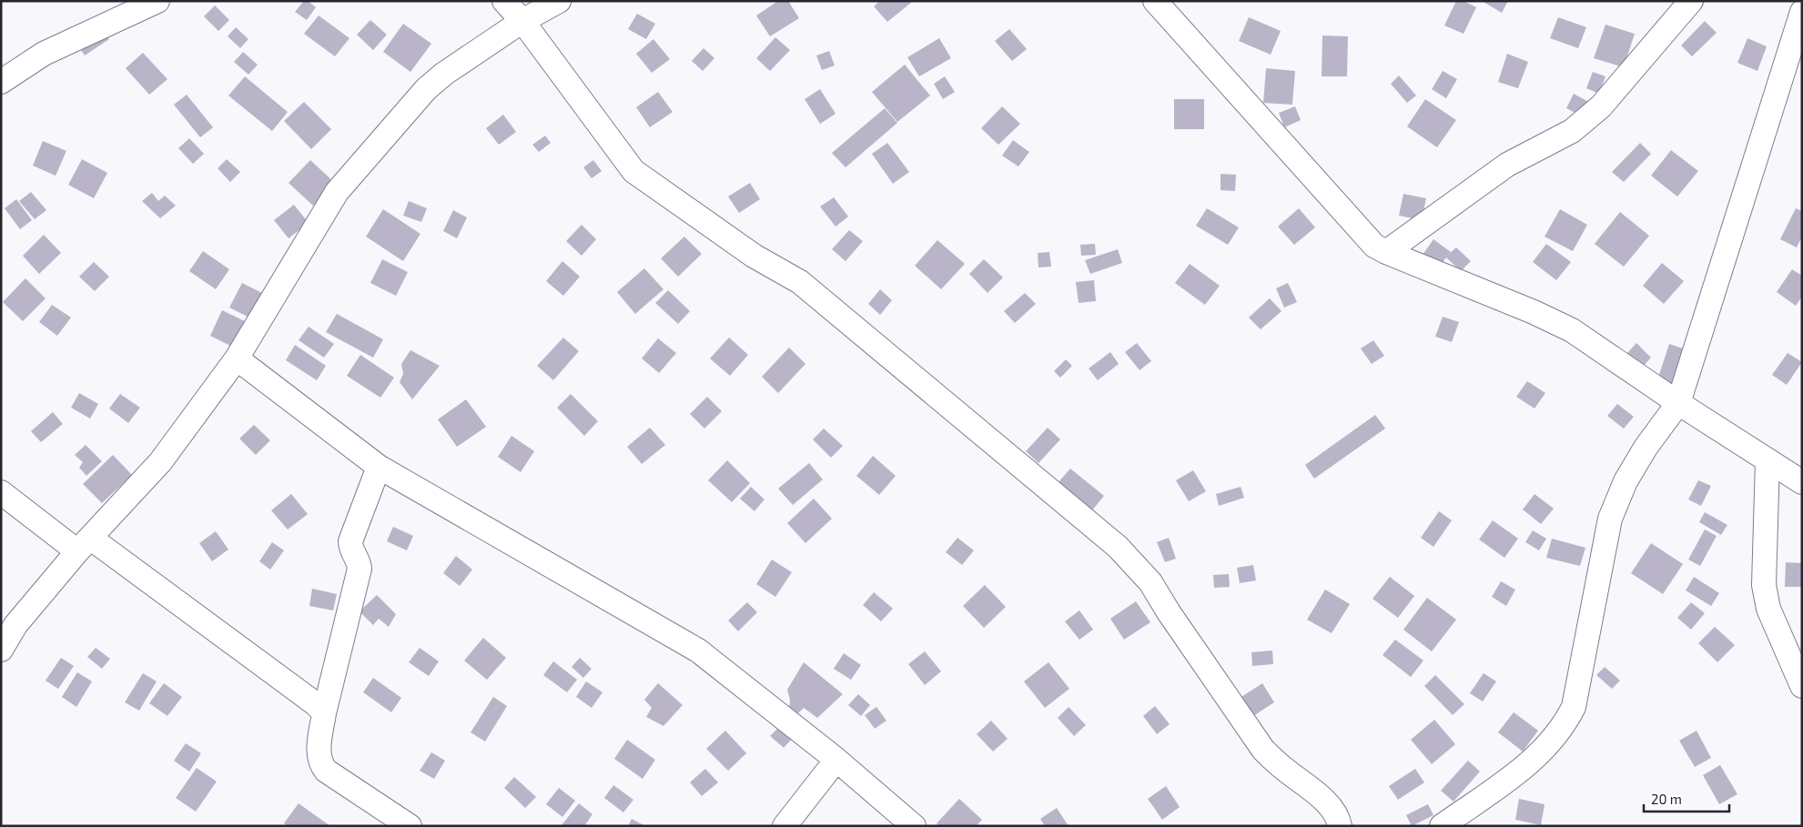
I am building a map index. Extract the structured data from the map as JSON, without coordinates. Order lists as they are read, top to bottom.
{
  "scale_bar": "20 m"
}
